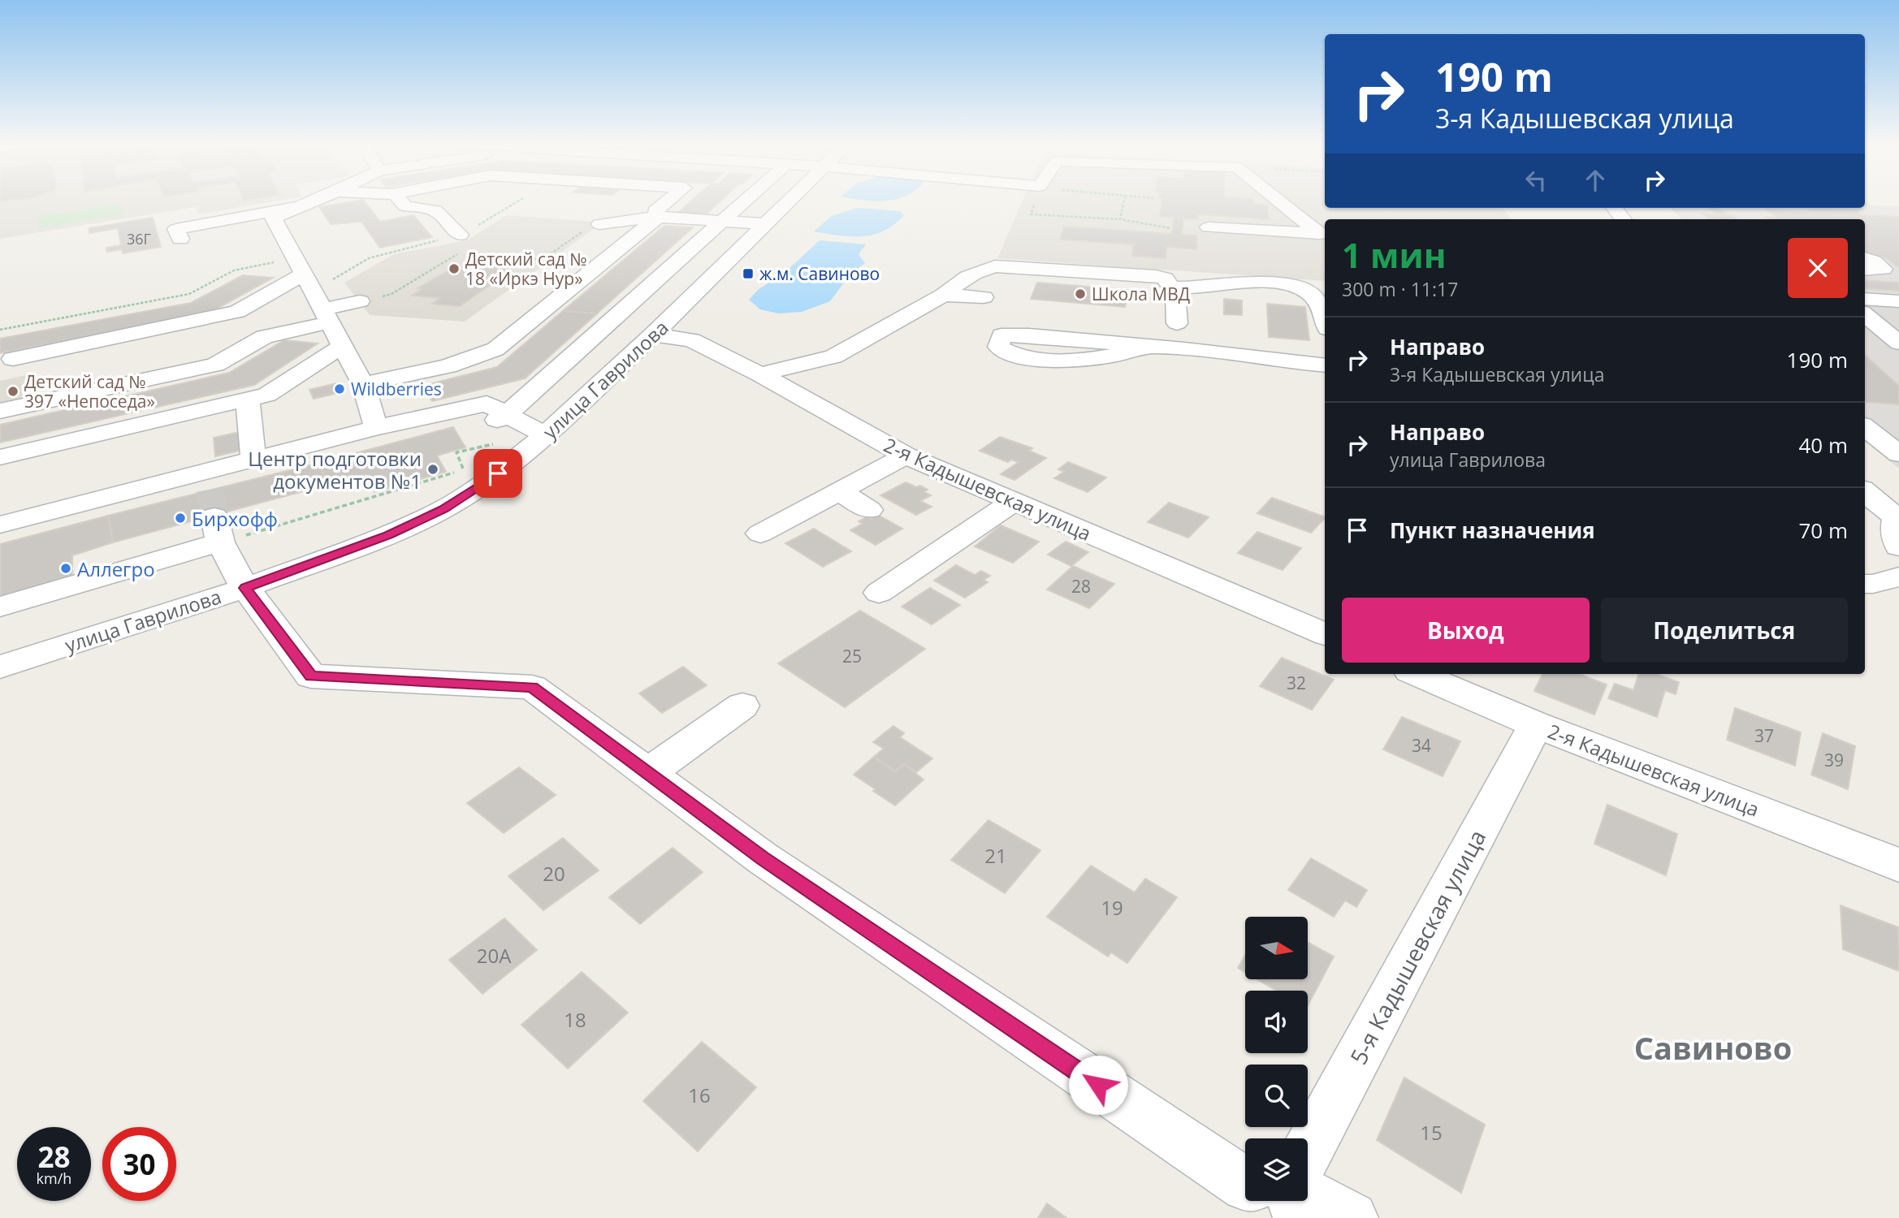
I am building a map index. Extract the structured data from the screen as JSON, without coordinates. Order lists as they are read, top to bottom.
{
  "streets": {
    "street": ["улица Гаврилова", "2-я Кадышевская улица", "5-я Кадышевская улица"]
  },
  "crossings": [
    ["улица Гаврилова", "2-я Кадышевская улица"],
    ["2-я Кадышевская улица", "5-я Кадышевская улица"]
  ],
  "districts": ["Савиново"],
  "places": {
    "other": [
      "Детский сад № 18 «Иркэ Нур»",
      "Школа МВД",
      "Wildberries",
      "Детский сад № 397 «Непоседа»",
      "Центр подготовки документов №1",
      "Бирхофф",
      "Аллегро"
    ],
    "transit": ["ж.м. Савиново"]
  },
  "house_numbers": [
    "36Г",
    "28",
    "25",
    "32",
    "37",
    "34",
    "39",
    "21",
    "20",
    "19",
    "20А",
    "18",
    "16",
    "15"
  ],
  "north": "right",
  "page": {
    "turn": ["190 m", "3-я Кадышевская улица"],
    "heading": ["1 мин", "300 m · 11:17"],
    "list": [
      {
        "name": "Направо",
        "note": "3-я Кадышевская улица",
        "value": "190 m"
      },
      {
        "name": "Направо",
        "note": "улица Гаврилова",
        "value": "40 m"
      },
      {
        "name": "Пункт назначения",
        "value": "70 m"
      }
    ],
    "buttons": ["Выход", "Поделиться"],
    "speed": "28 km/h",
    "limit": "30"
  }
}
